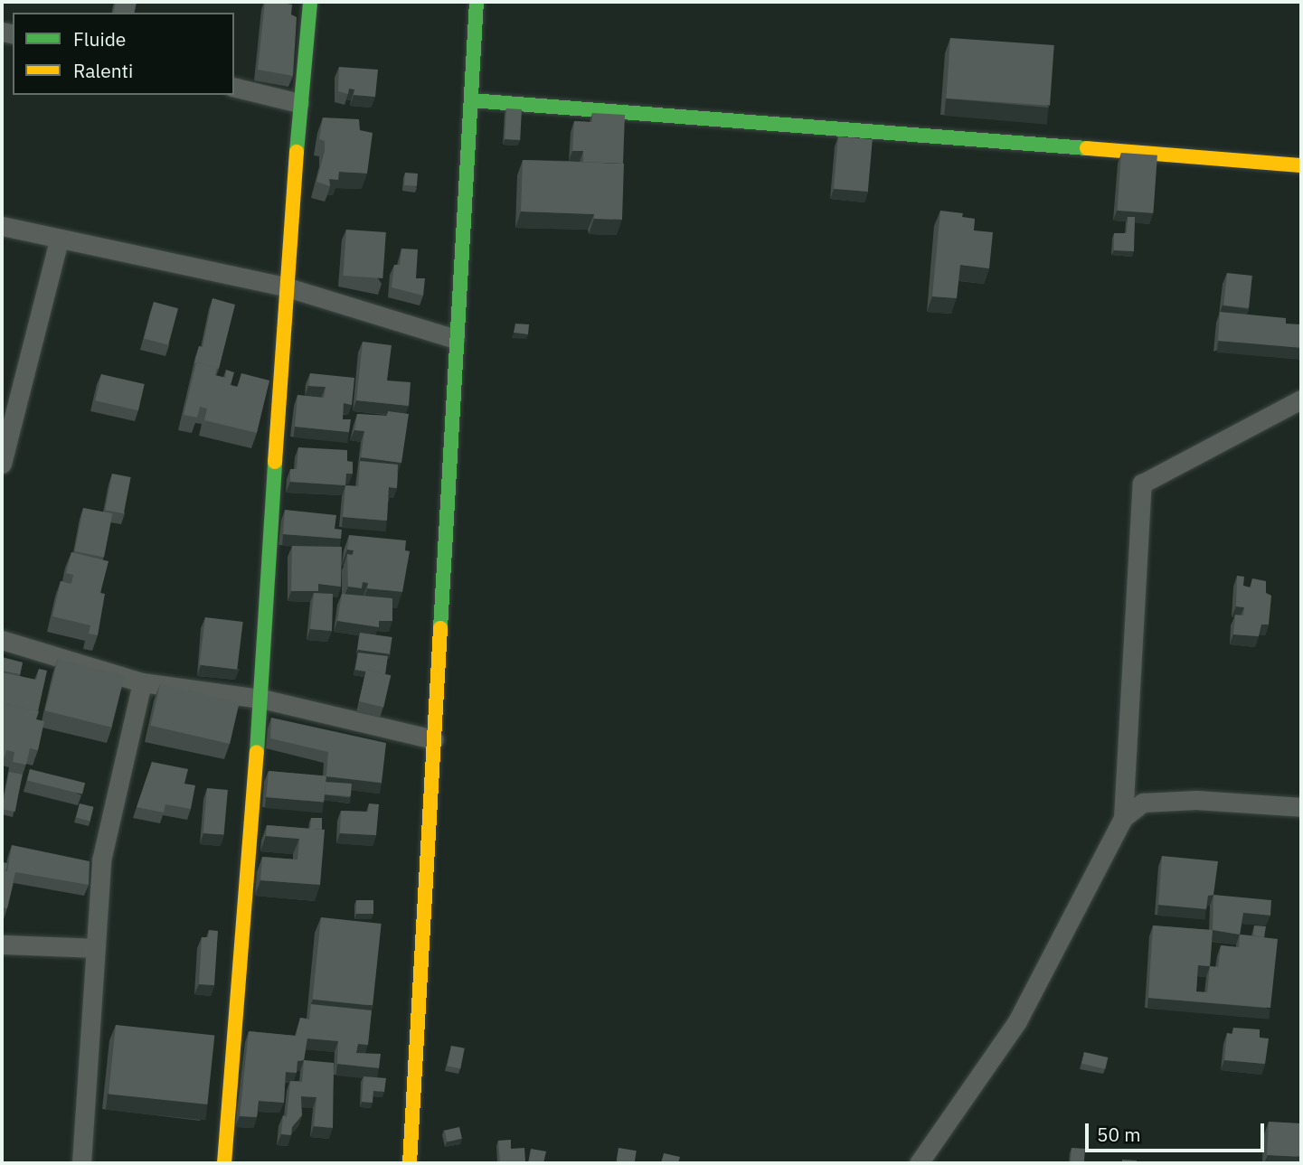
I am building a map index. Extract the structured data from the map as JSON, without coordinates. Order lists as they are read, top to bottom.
{
  "legend": ["Fluide", "Ralenti"],
  "scale_bar": "50 m"
}
